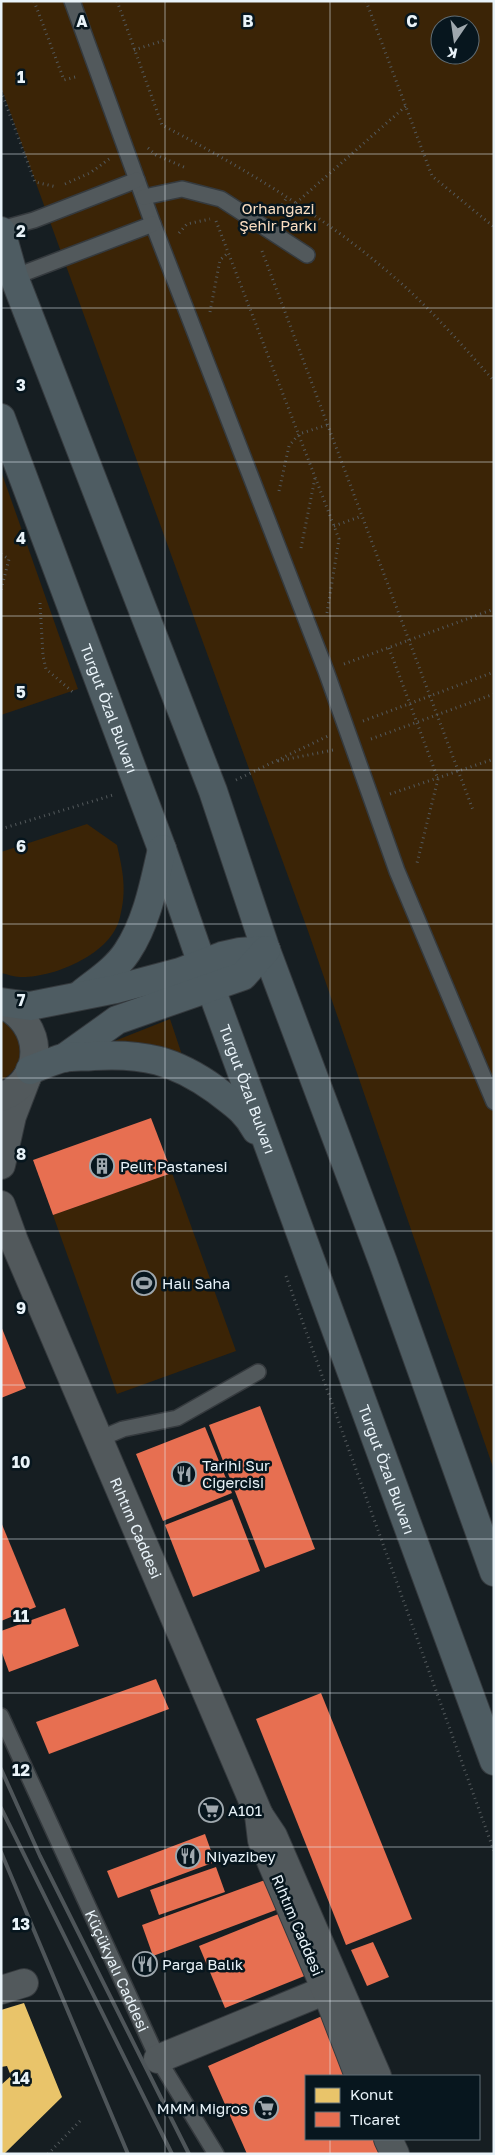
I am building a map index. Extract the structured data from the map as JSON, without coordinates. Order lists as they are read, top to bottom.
{
  "streets": {
    "highway": ["Turgut Özal Bulvarı"],
    "street": ["Rıhtım Caddesi"],
    "lane": ["Küçükyalı Caddesi"]
  },
  "parks": ["Orhangazi Şehir Parkı"],
  "places": {
    "building": ["Pelit Pastanesi"],
    "sports": ["Halı Saha"],
    "restaurant": ["Tarihi Sur Ciğercisi", "Niyazibey", "Parga Balık"],
    "supermarket": ["A101", "MMM Migros"]
  },
  "legend": ["Konut", "Ticaret"],
  "north": "bottom",
  "grid": {
    "columns": ["A", "B", "C"],
    "rows": [
      "1",
      "2",
      "3",
      "4",
      "5",
      "6",
      "7",
      "8",
      "9",
      "10",
      "11",
      "12",
      "13",
      "14"
    ]
  }
}
